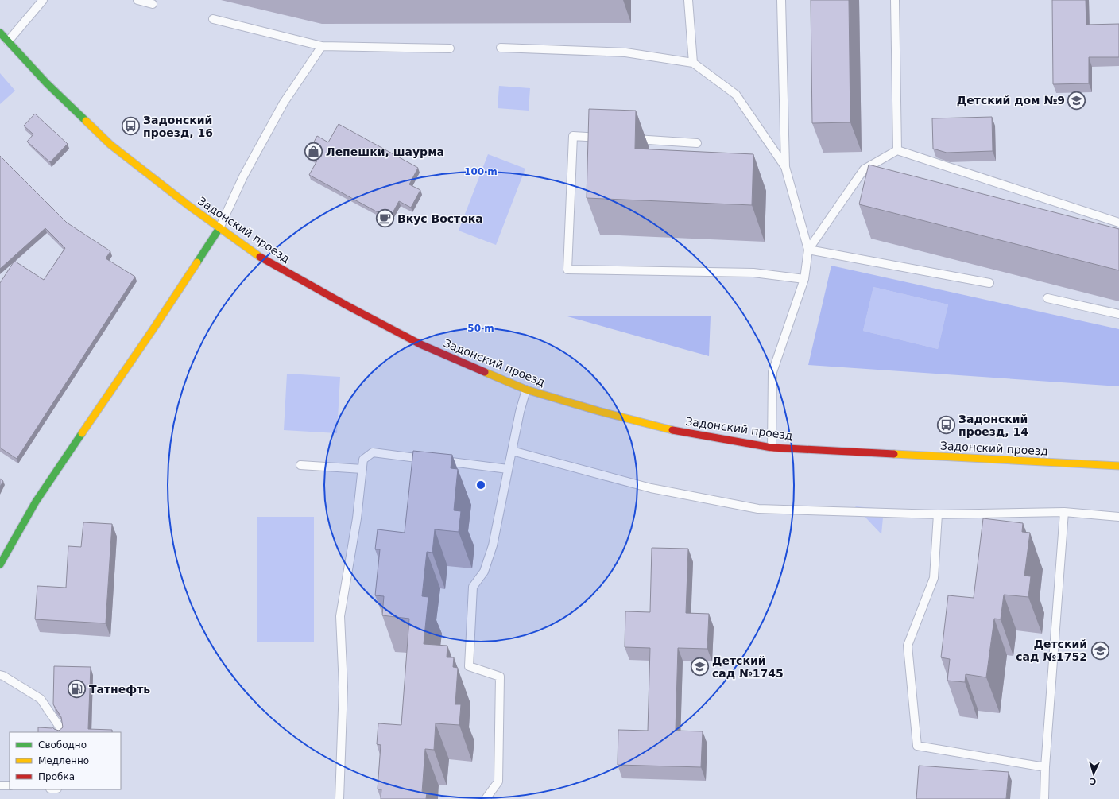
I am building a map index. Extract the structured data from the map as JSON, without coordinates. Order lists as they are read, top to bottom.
{
  "streets": {
    "street": ["Задонский проезд"]
  },
  "places": {
    "school or university": ["Детский дом №9", "Детский сад №1752", "Детский сад №1745"],
    "bus stop": ["Задонский проезд, 16", "Задонский проезд, 14"],
    "shop": ["Лепешки, шаурма"],
    "cafe": ["Вкус Востока"],
    "fuel station": ["Татнефть"]
  },
  "legend": ["Свободно", "Медленно", "Пробка"],
  "north": "bottom",
  "rings": ["100 m", "50 m"]
}
